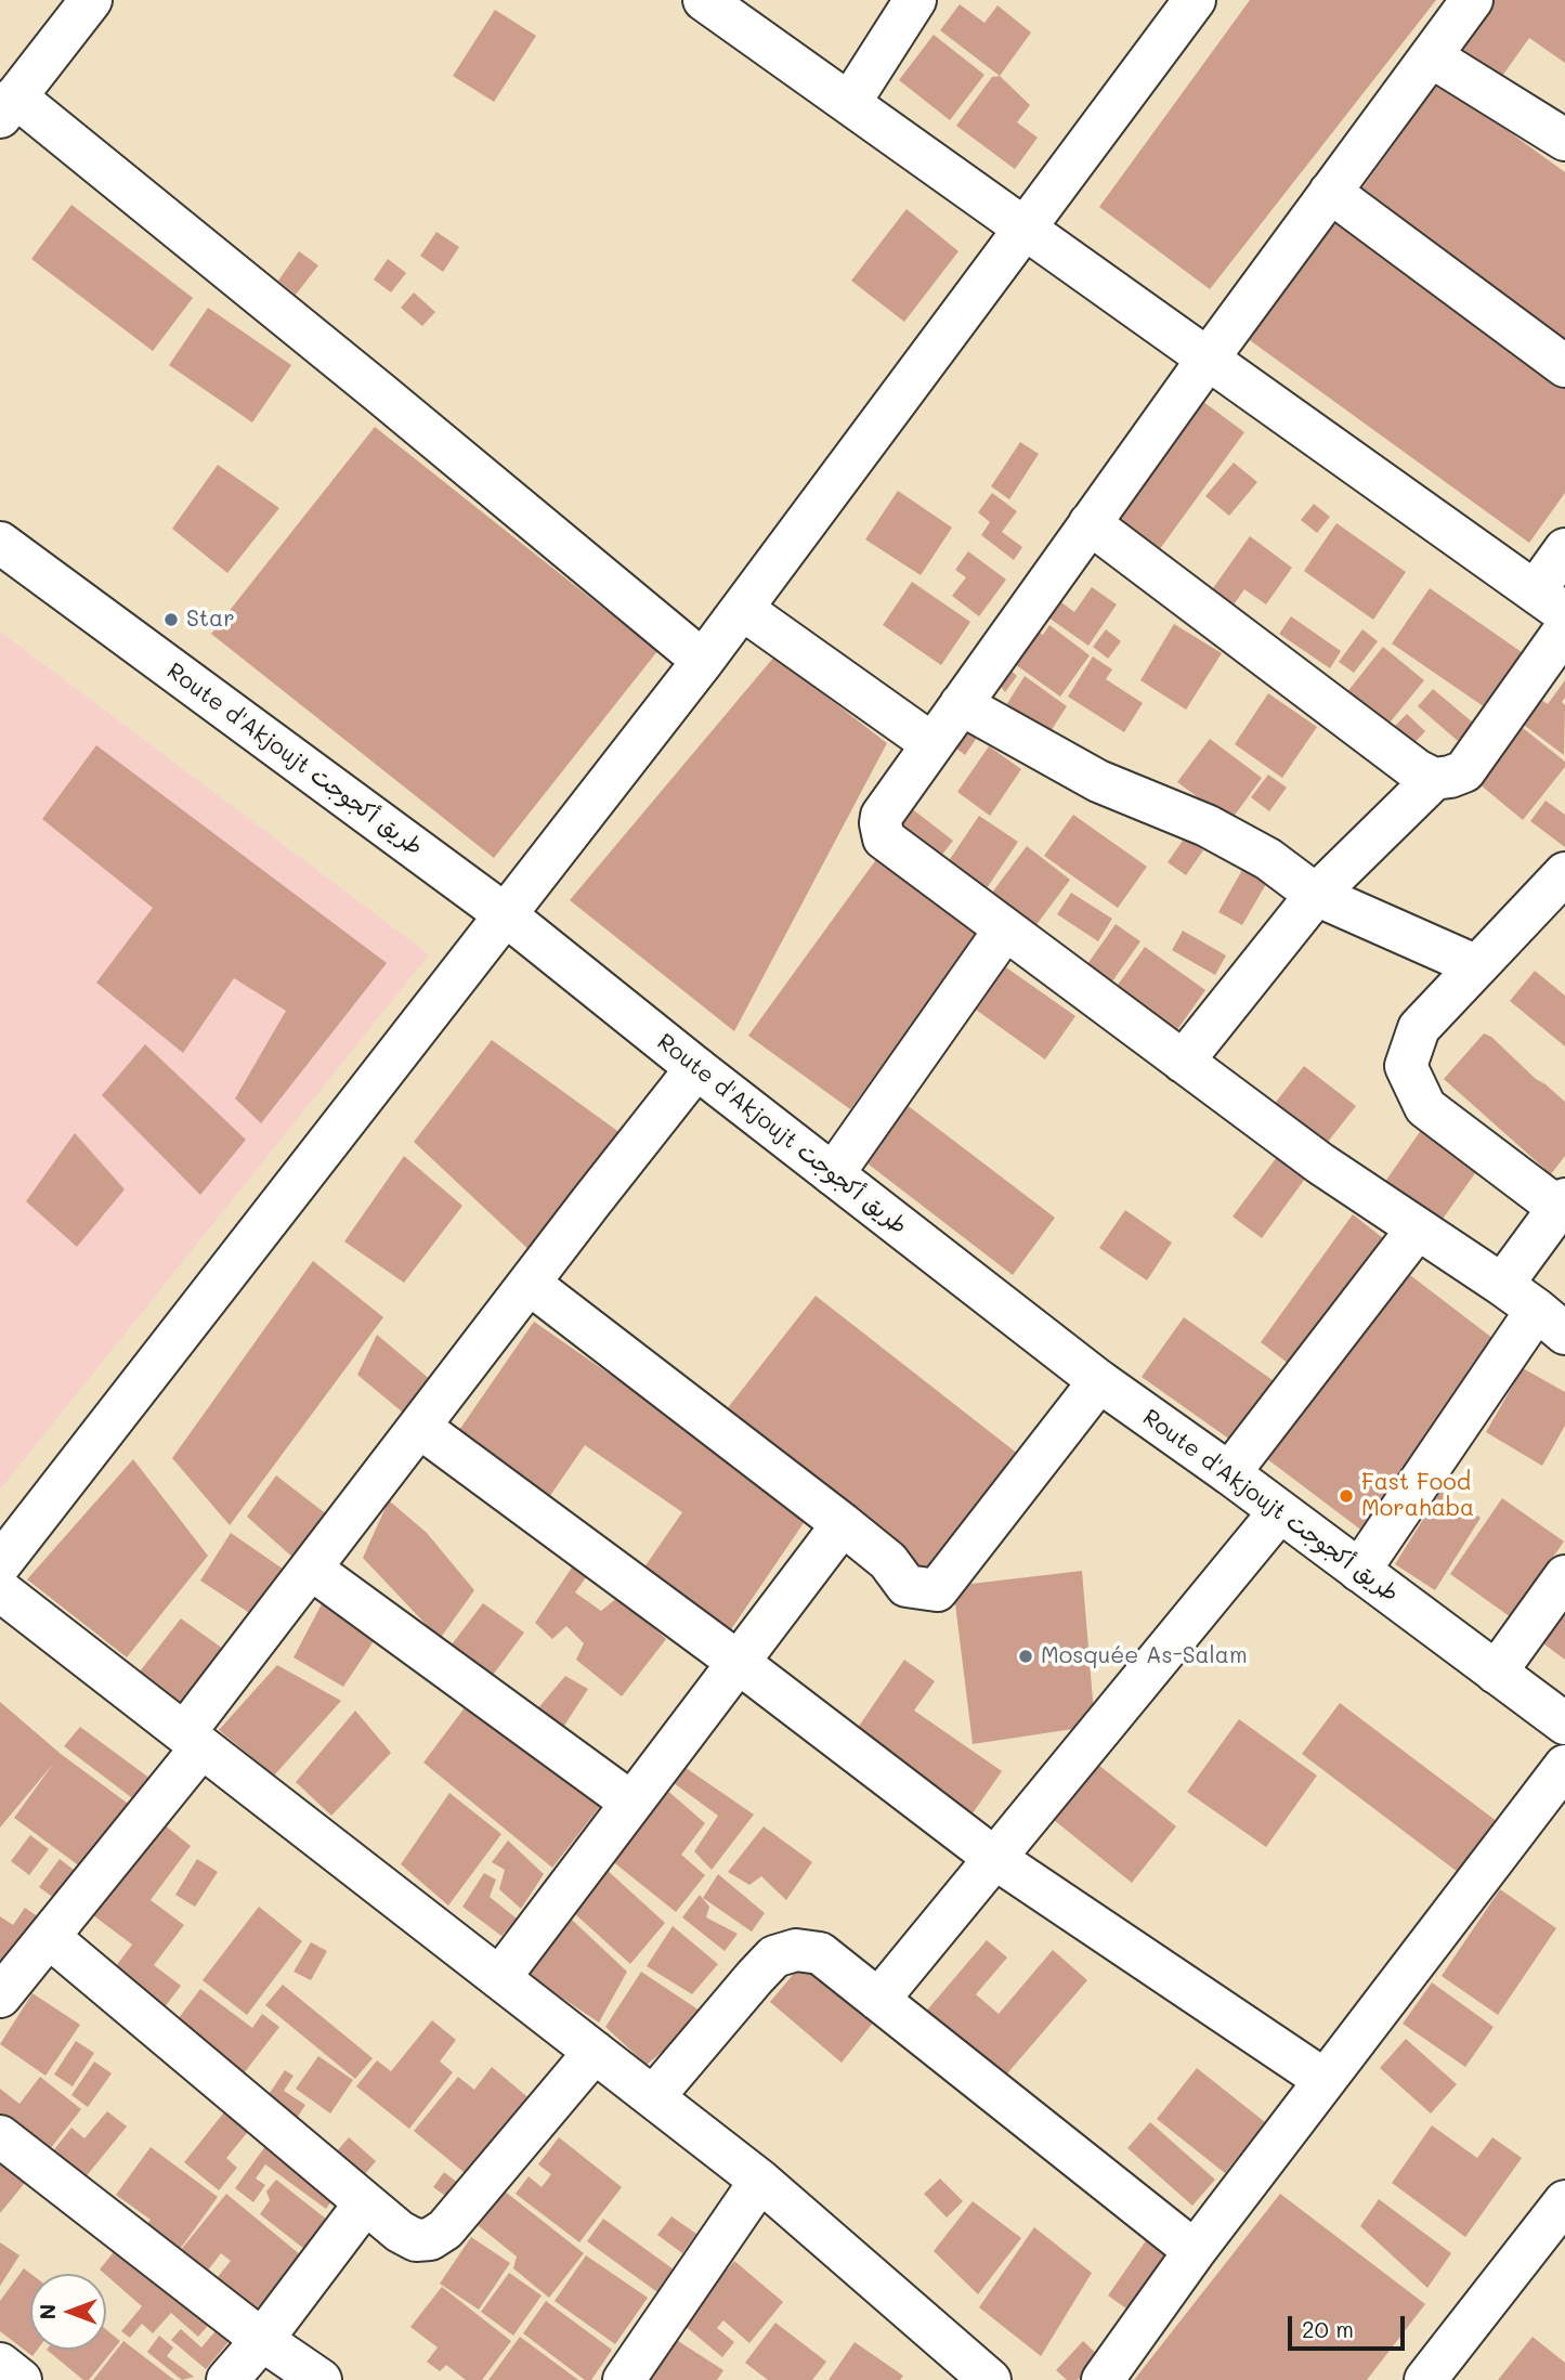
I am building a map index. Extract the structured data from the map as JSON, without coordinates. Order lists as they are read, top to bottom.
{
  "streets": {
    "main road": ["Route d'Akjoujt طريق أكجوجت"]
  },
  "places": ["Star", "Fast Food Morahaba", "Mosquée As-Salam"],
  "scale_bar": "20 m",
  "north": "left"
}
